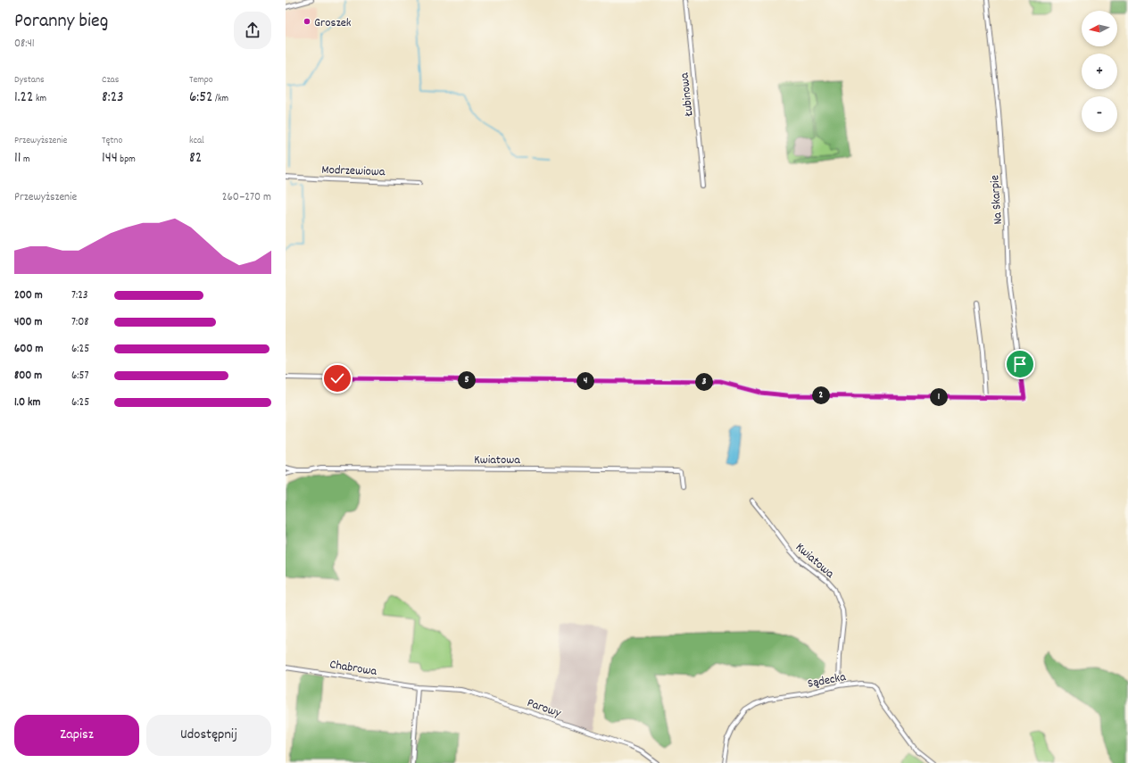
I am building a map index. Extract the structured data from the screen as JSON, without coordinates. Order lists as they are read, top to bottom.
{
  "streets": {
    "street": [
      "Łubinowa",
      "Modrzewiowa",
      "Na Skarpie",
      "Kwiatowa",
      "Chabrowa",
      "Sądecka",
      "Parowy"
    ]
  },
  "crossings": [
    ["Kwiatowa", "Sądecka"],
    ["Chabrowa", "Parowy"]
  ],
  "places": ["Groszek"],
  "north": "left",
  "page": {
    "heading": ["Poranny bieg", "08:41"],
    "map_buttons": ["+", "−"],
    "stats": [
      ["Dystans", "1.22 km"],
      ["Czas", "8:23"],
      ["Tempo", "6:52 /km"],
      ["Przewyższenie", "11 m"],
      ["Tętno", "144 bpm"],
      ["kcal", "82"]
    ],
    "chart": ["Przewyższenie", "260–270 m"],
    "list": [
      {
        "name": "200 m",
        "note": "7:23"
      },
      {
        "name": "400 m",
        "note": "7:08"
      },
      {
        "name": "600 m",
        "note": "6:25"
      },
      {
        "name": "800 m",
        "note": "6:57"
      },
      {
        "name": "1.0 km",
        "note": "6:25"
      }
    ],
    "pins": [
      "5",
      "4",
      "3",
      "2",
      "1"
    ],
    "buttons": ["Zapisz", "Udostępnij"]
  }
}
